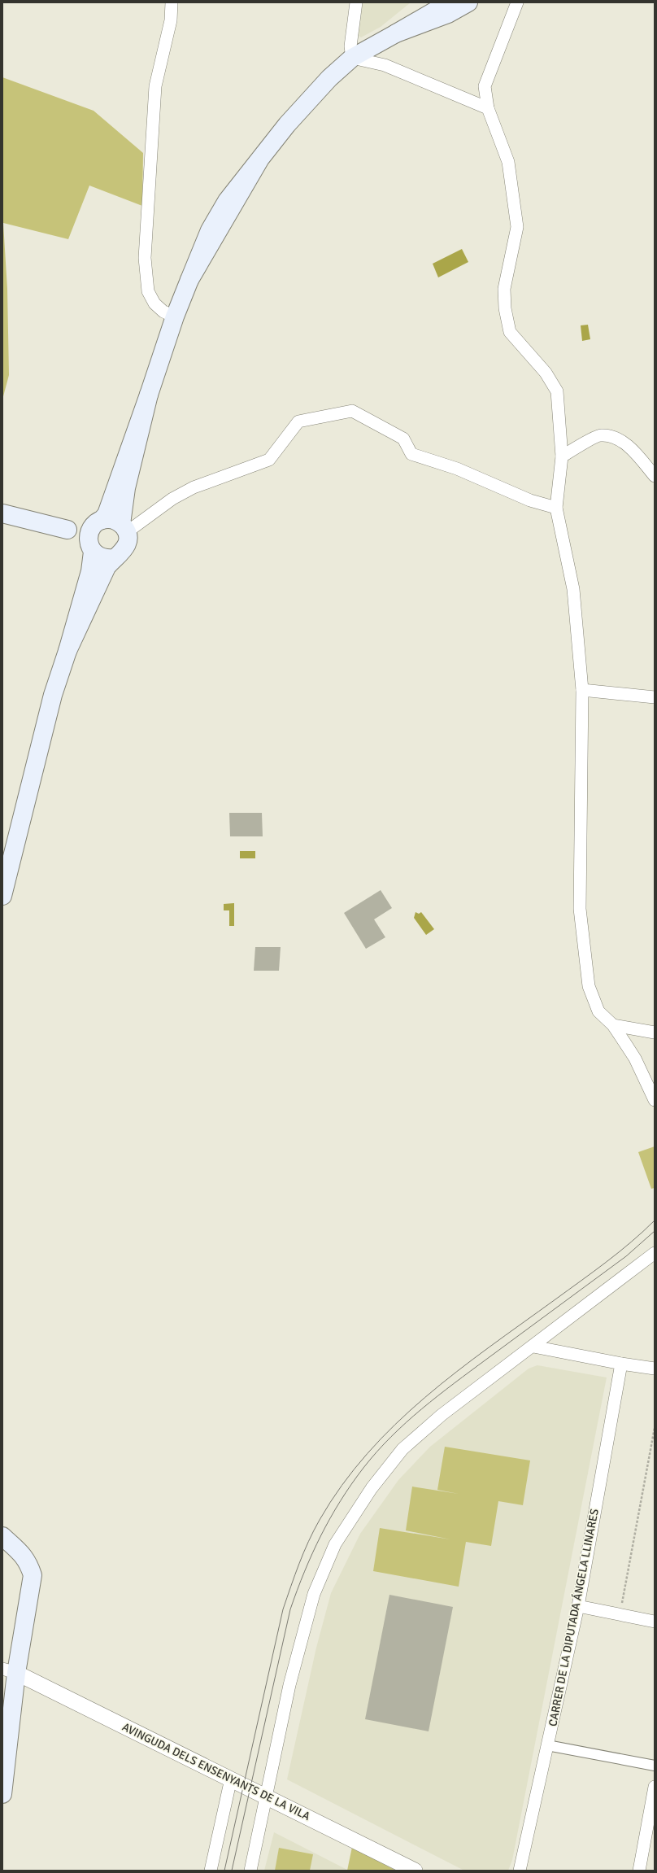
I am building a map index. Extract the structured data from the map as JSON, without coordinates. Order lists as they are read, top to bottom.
{
  "streets": {
    "street": ["CARRER DE LA DIPUTADA ÁNGELA LLINARES", "AVINGUDA DELS ENSENYANTS DE LA VILA"]
  }
}
